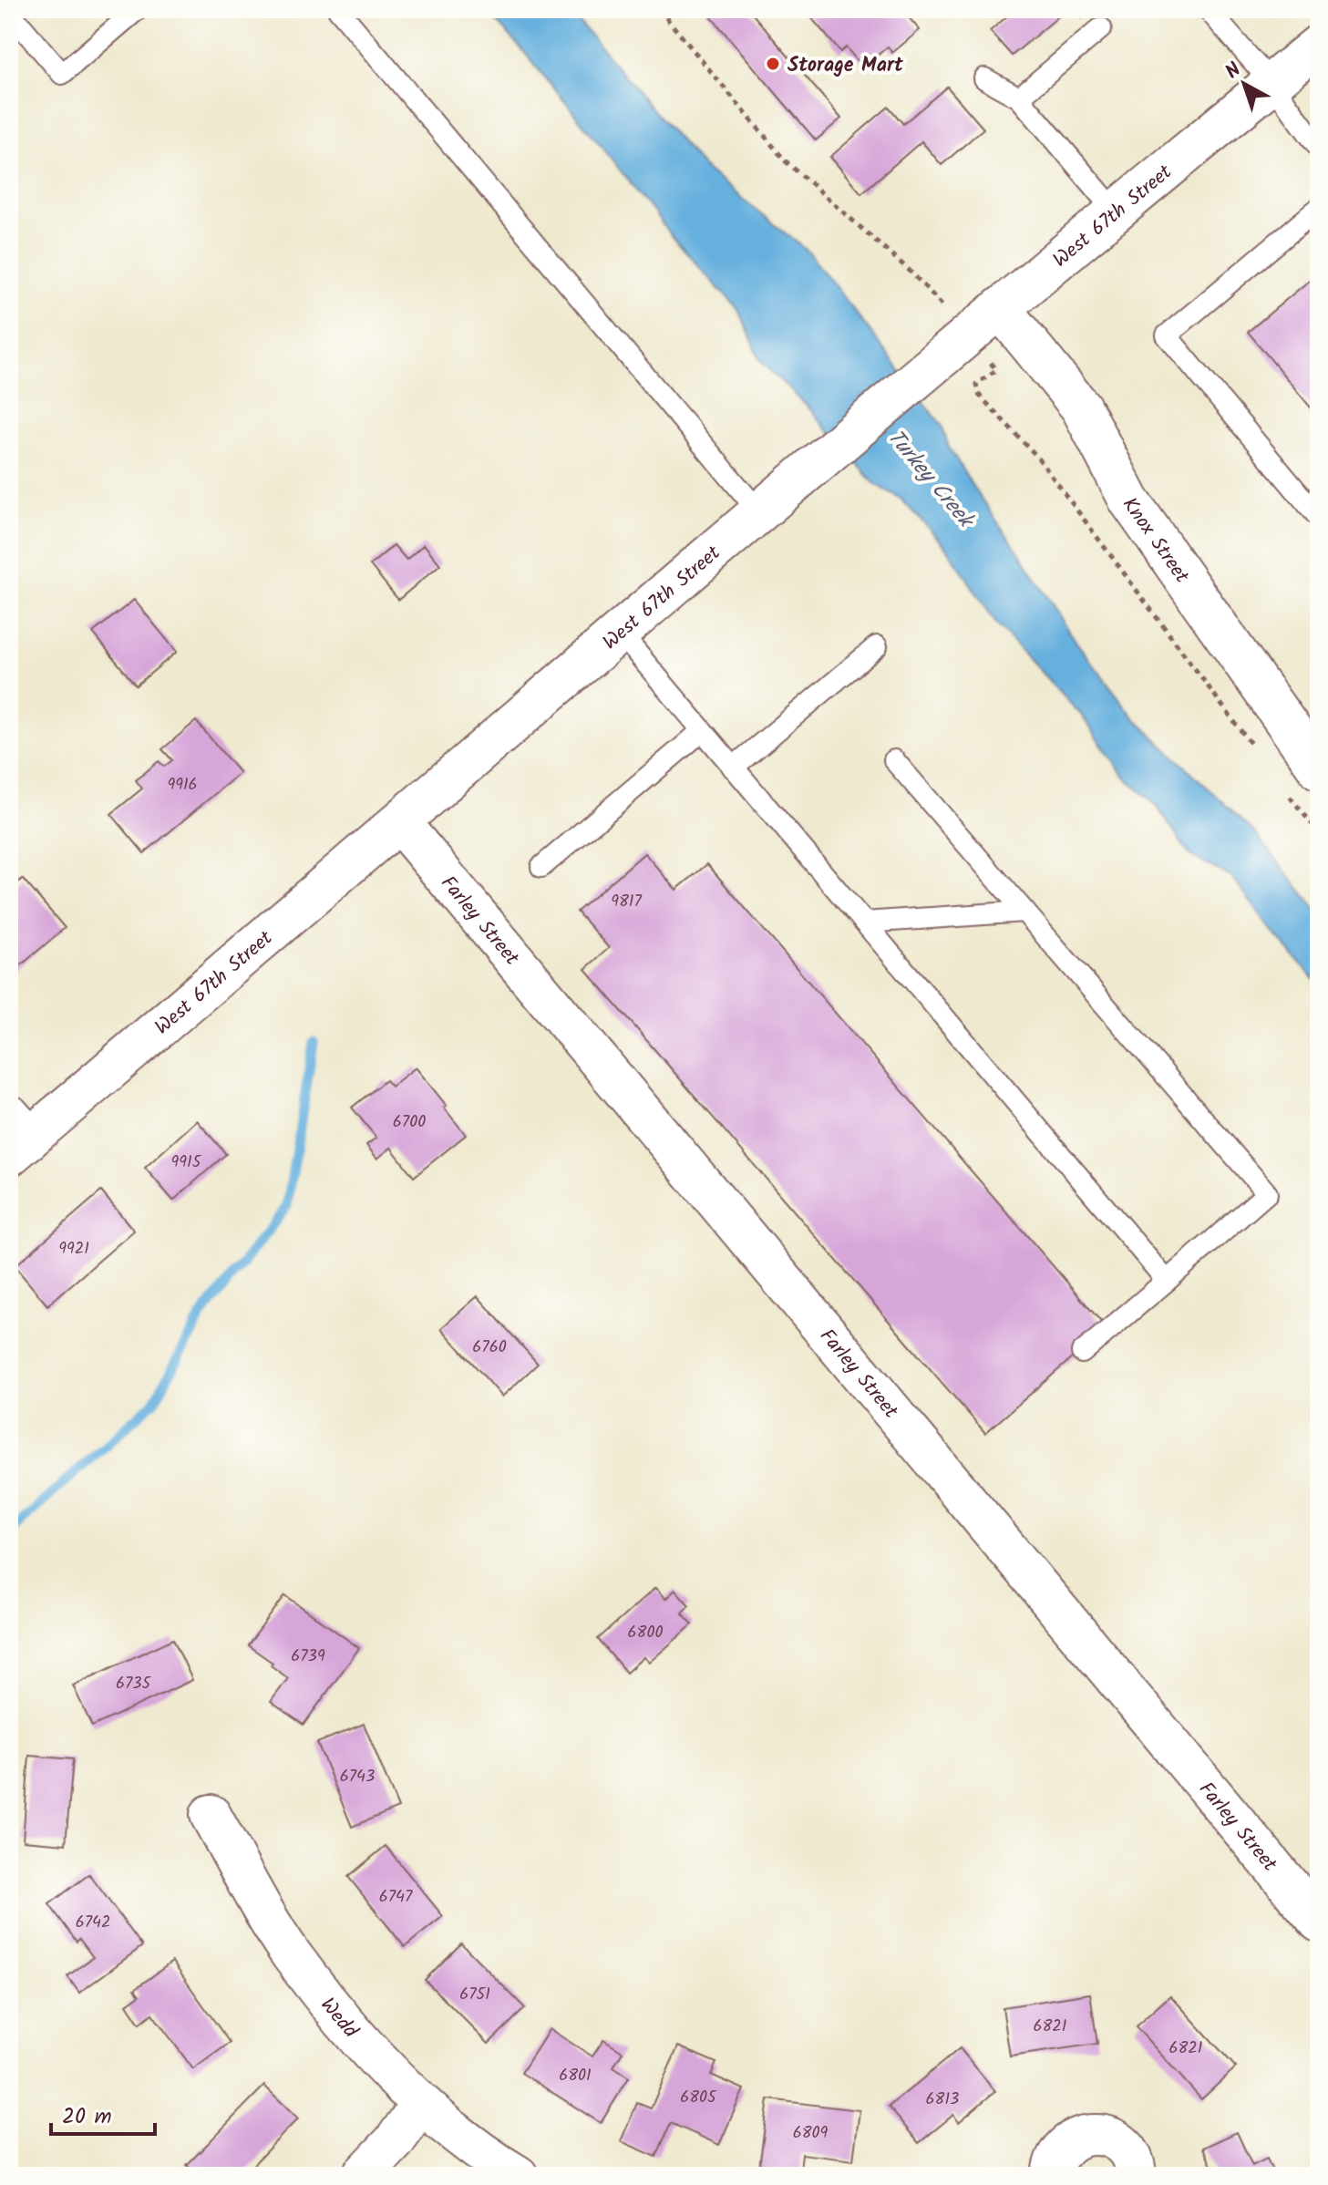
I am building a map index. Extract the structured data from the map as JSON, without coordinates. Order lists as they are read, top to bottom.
{
  "streets": {
    "street": [
      "West 67th Street",
      "Knox Street",
      "Farley Street",
      "Wedd"
    ]
  },
  "crossings": [
    ["West 67th Street", "Knox Street"],
    ["West 67th Street", "Farley Street"]
  ],
  "water": ["Turkey Creek"],
  "places": ["Storage Mart"],
  "house_numbers": [
    "9916",
    "9817",
    "6700",
    "9915",
    "9921",
    "6760",
    "6800",
    "6739",
    "6735",
    "6743",
    "6747",
    "6742",
    "6751",
    "6821",
    "6821",
    "6801",
    "6805",
    "6813",
    "6809"
  ],
  "scale_bar": "20 m",
  "north": "top left"
}
